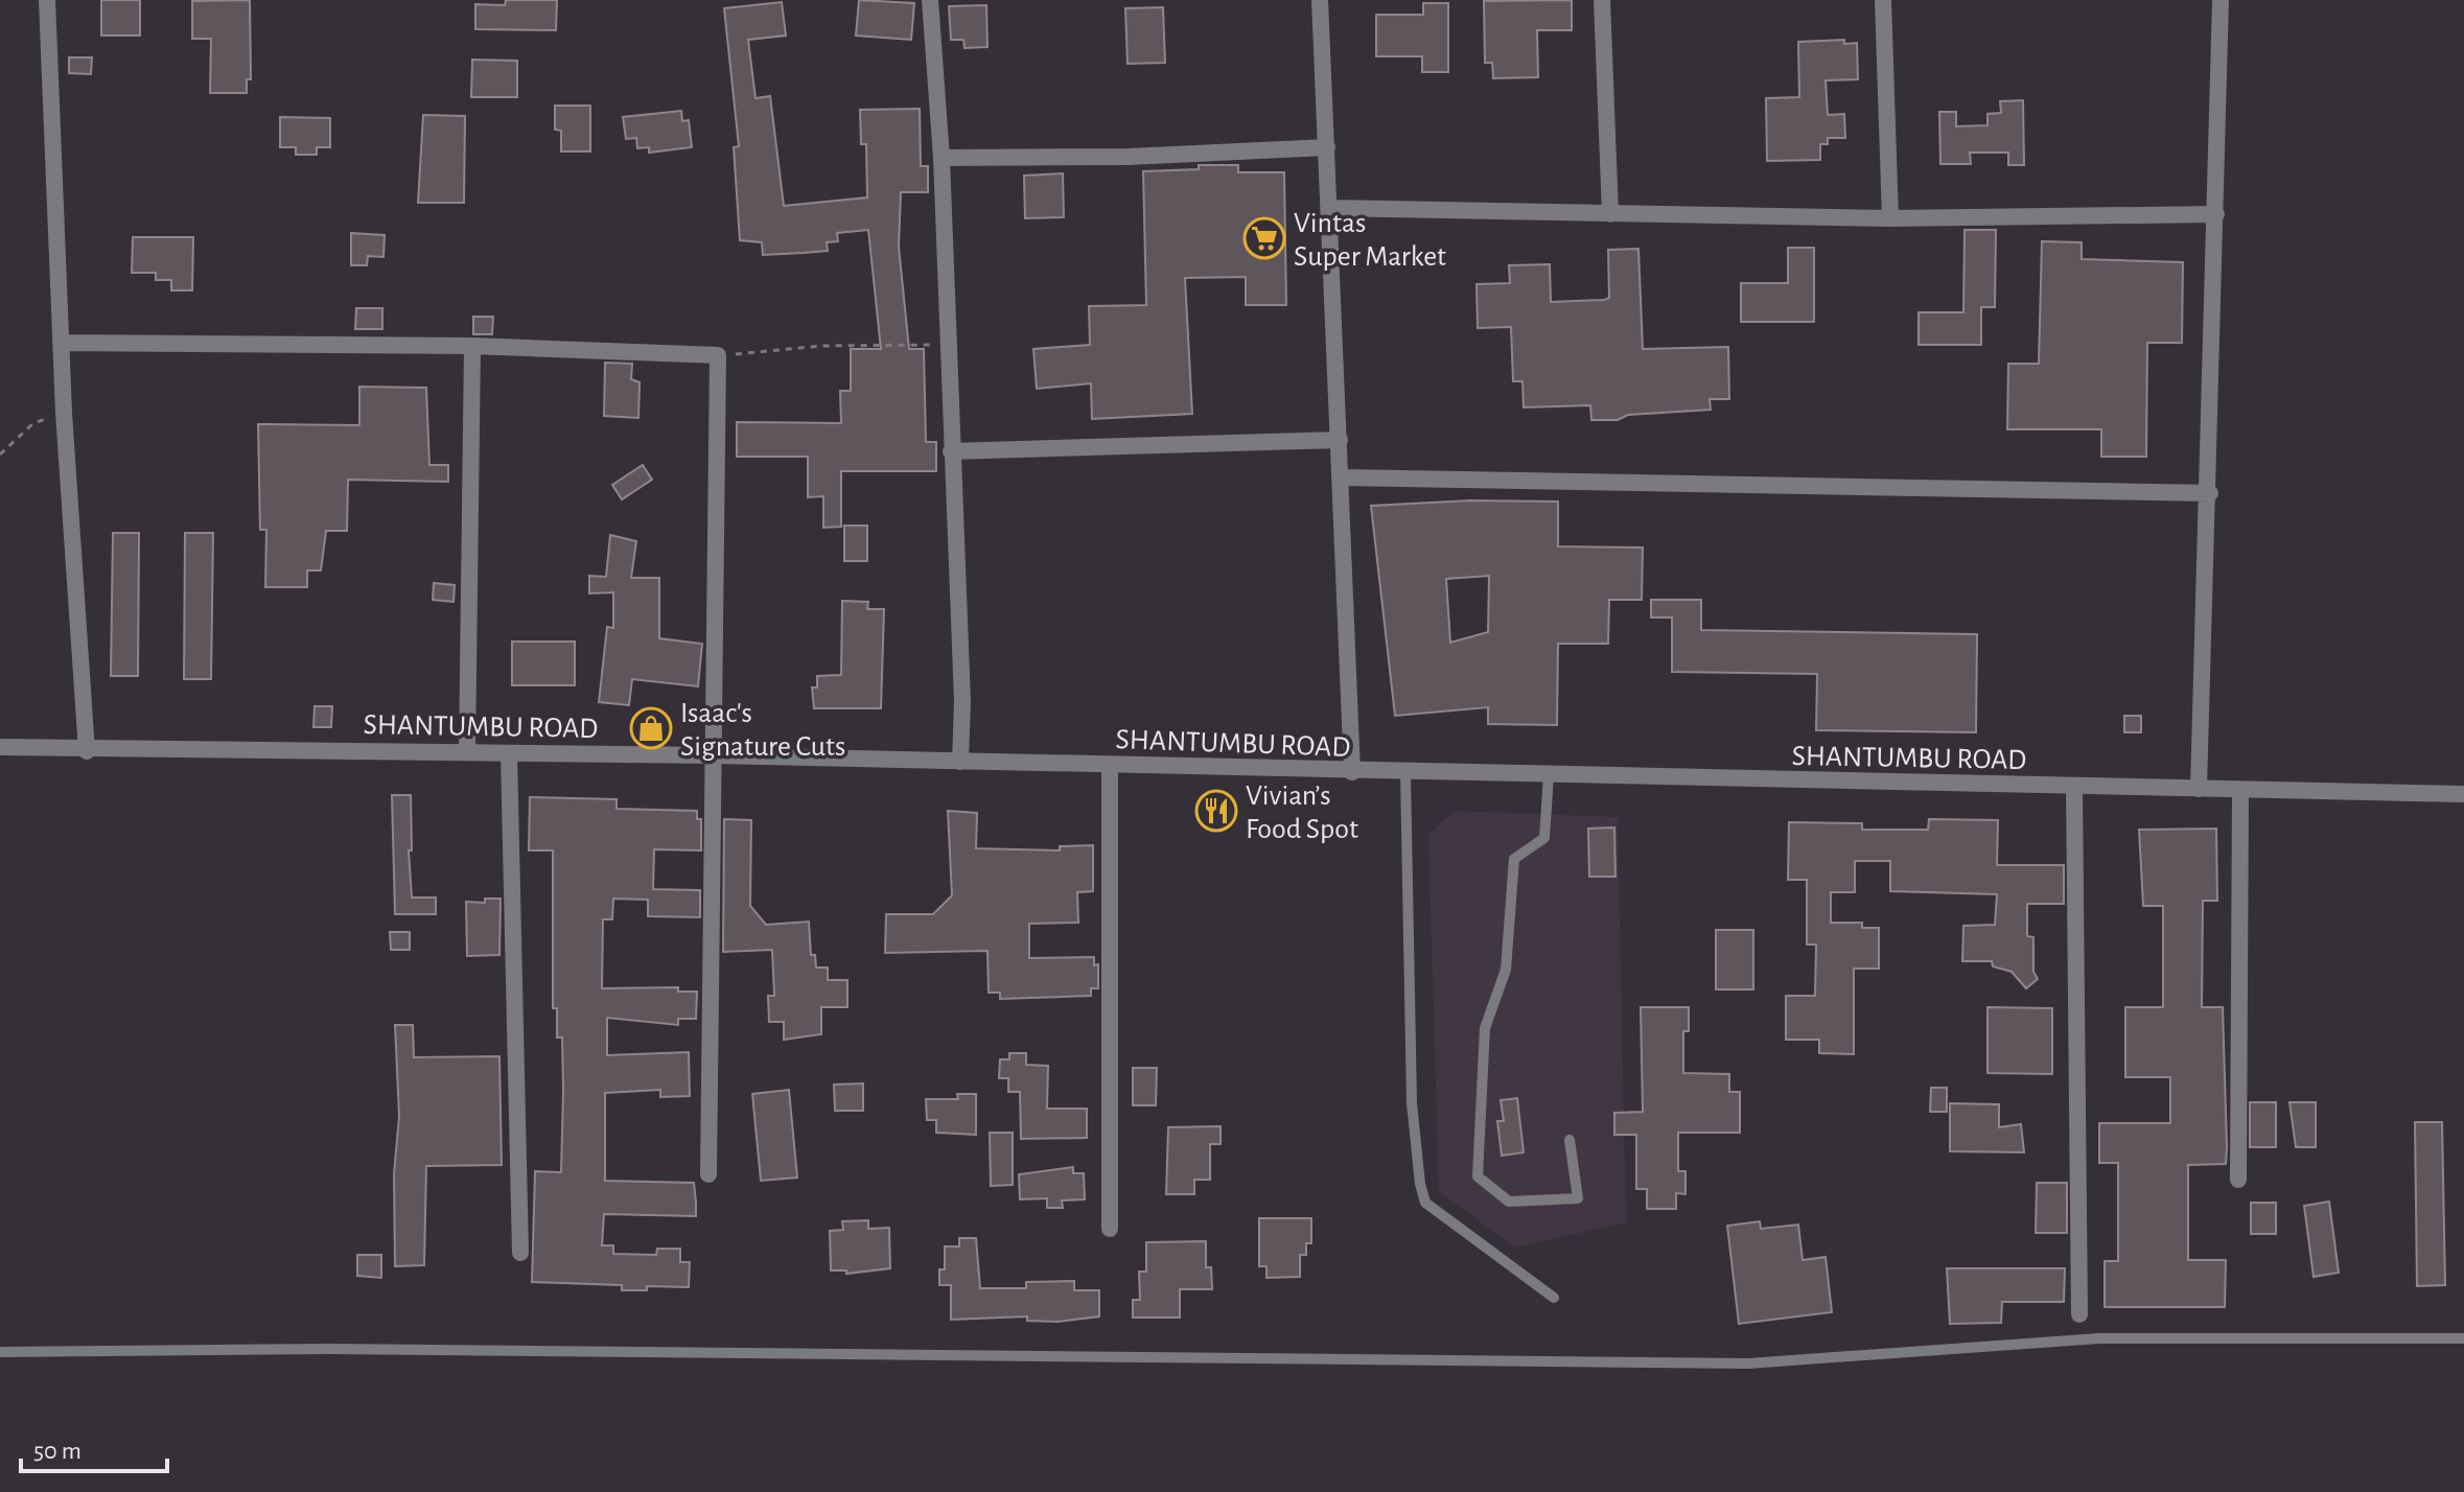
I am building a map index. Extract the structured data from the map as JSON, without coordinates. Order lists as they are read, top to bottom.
{
  "streets": {
    "street": ["SHANTUMBU ROAD"]
  },
  "places": {
    "supermarket": ["Vintas Super Market"],
    "shop": ["Isaac's Signature Cuts"],
    "restaurant": ["Vivian’s Food Spot"]
  },
  "scale_bar": "50 m"
}
